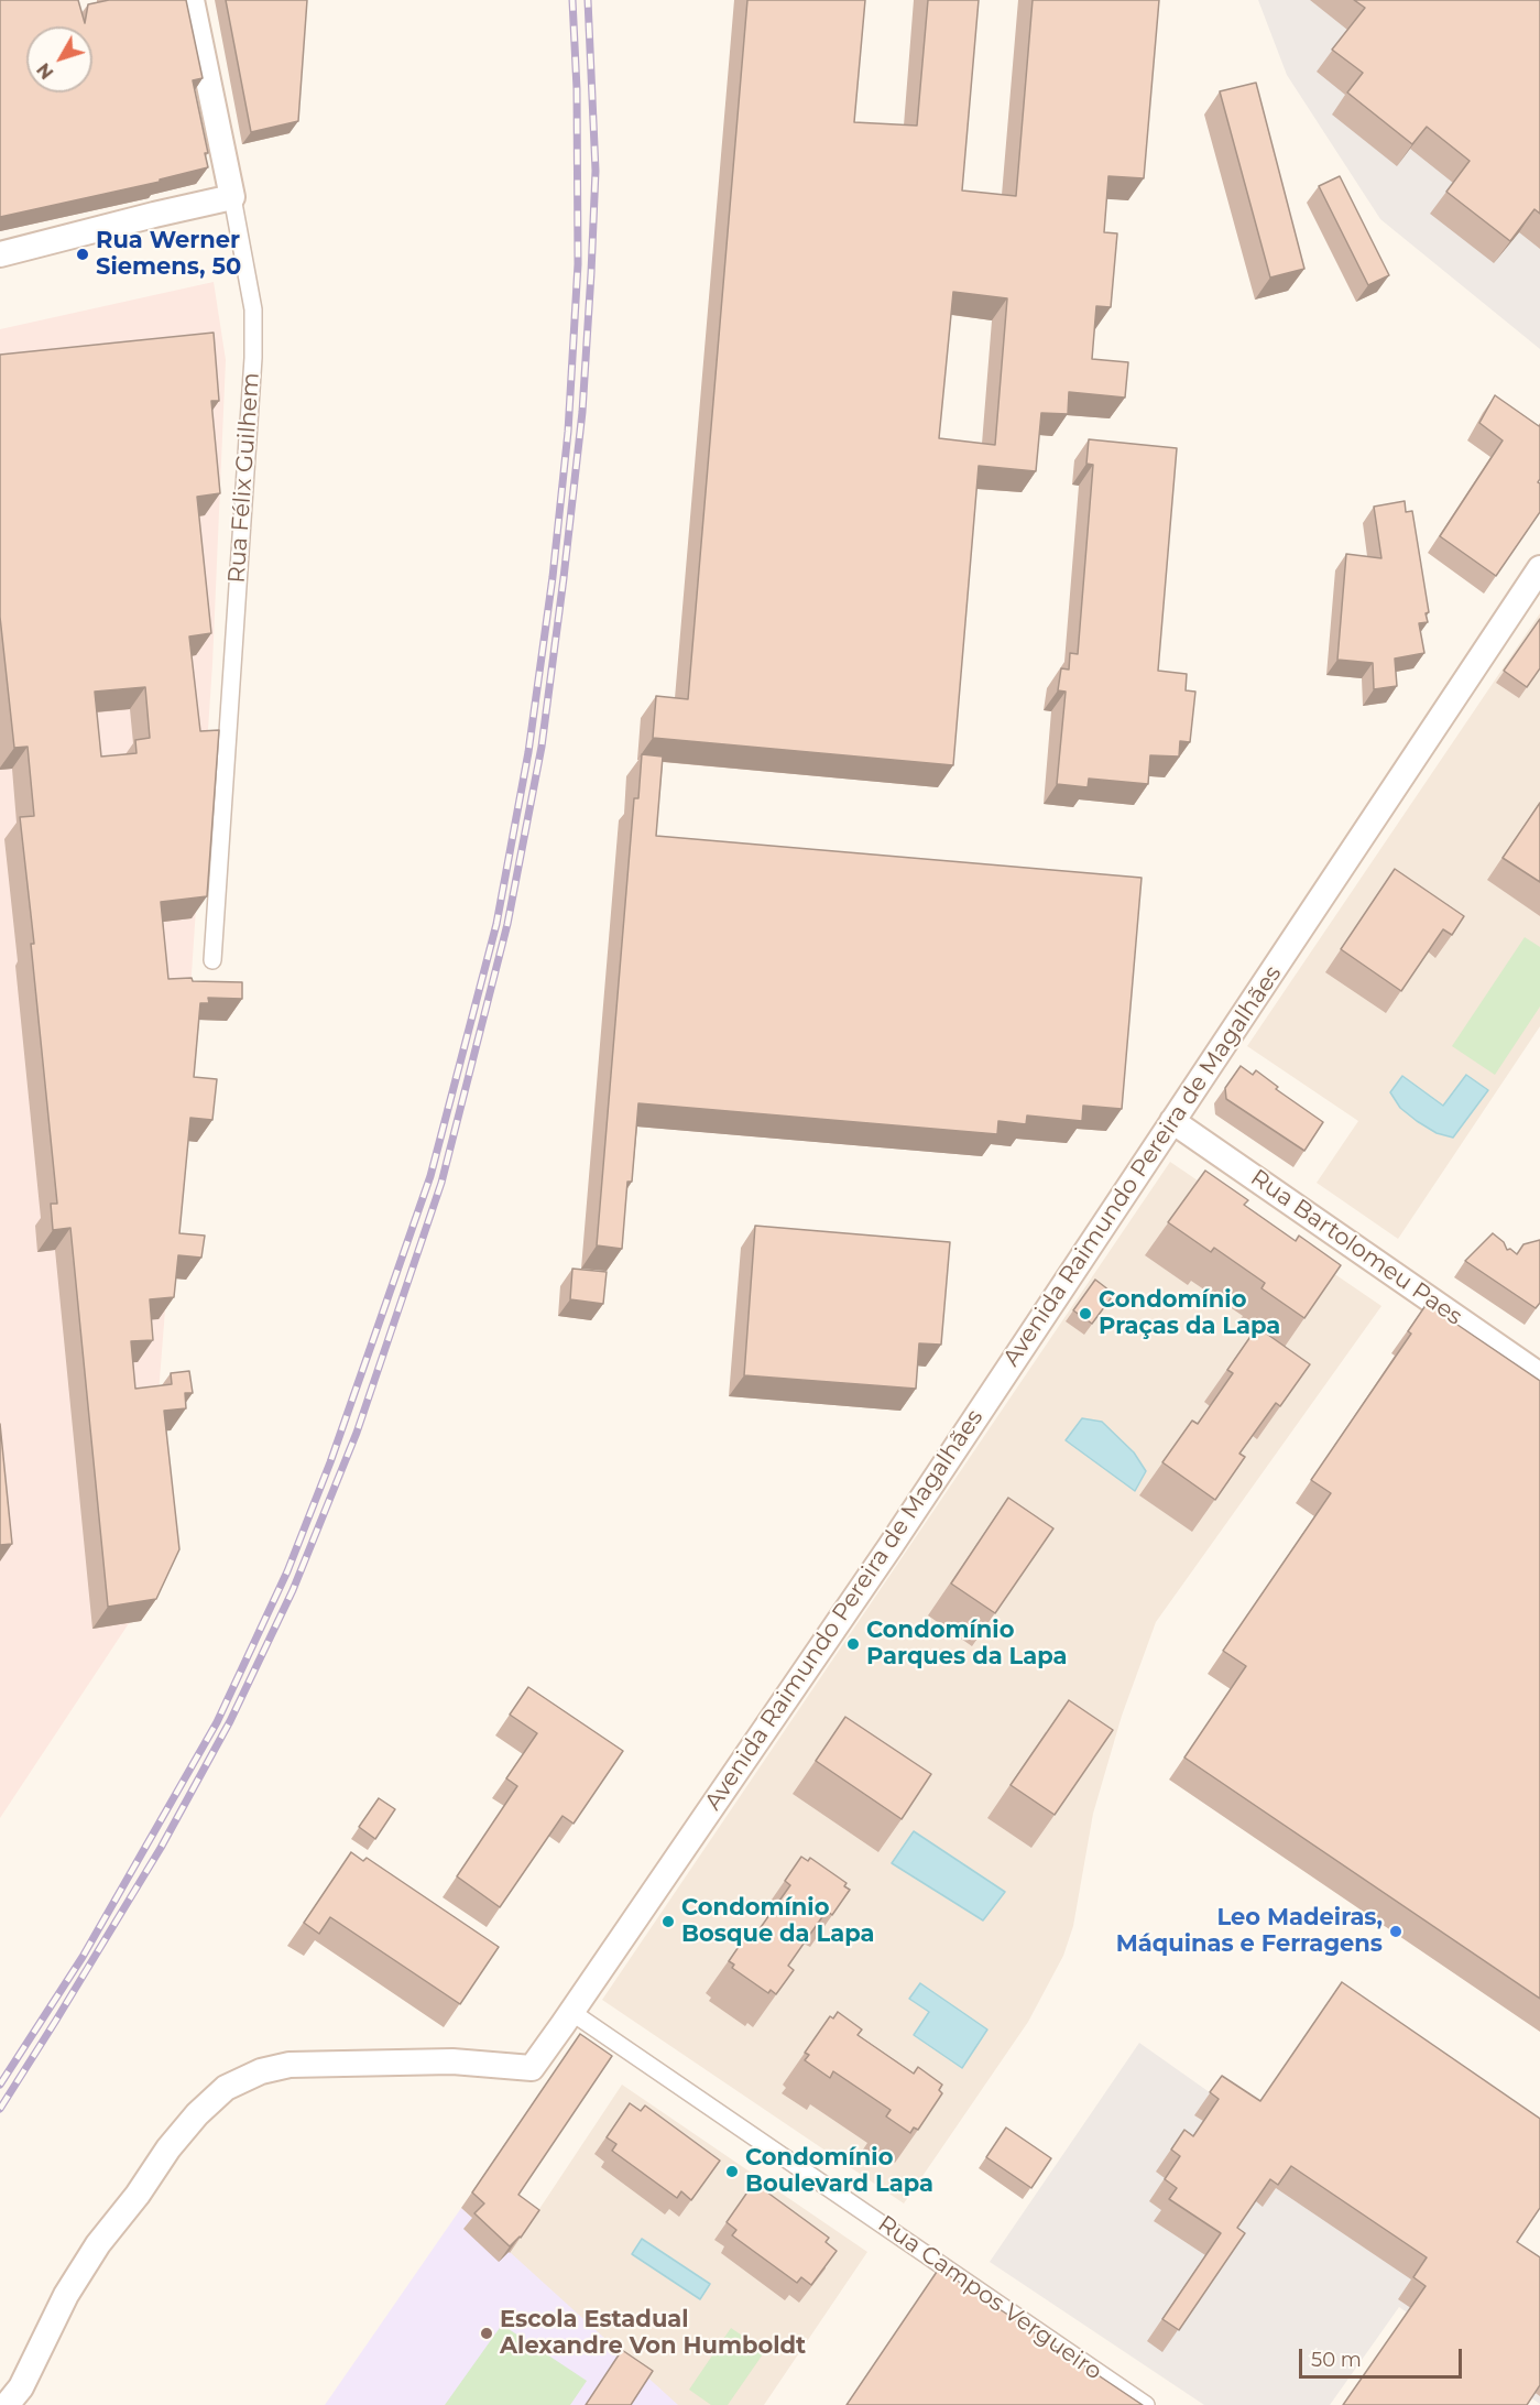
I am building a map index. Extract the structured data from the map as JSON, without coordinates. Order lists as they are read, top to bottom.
{
  "streets": {
    "street": [
      "Rua Félix Guilhem",
      "Avenida Raimundo Pereira de Magalhães",
      "Rua Bartolomeu Paes",
      "Rua Campos Vergueiro"
    ]
  },
  "crossings": [
    ["Avenida Raimundo Pereira de Magalhães", "Rua Bartolomeu Paes"],
    ["Avenida Raimundo Pereira de Magalhães", "Rua Campos Vergueiro"]
  ],
  "places": [
    "Rua Werner Siemens, 50",
    "Condomínio Praças da Lapa",
    "Condomínio Parques da Lapa",
    "Condomínio Bosque da Lapa",
    "Leo Madeiras, Máquinas e Ferragens",
    "Condomínio Boulevard Lapa",
    "Escola Estadual Alexandre Von Humboldt"
  ],
  "scale_bar": "50 m",
  "north": "bottom left"
}
